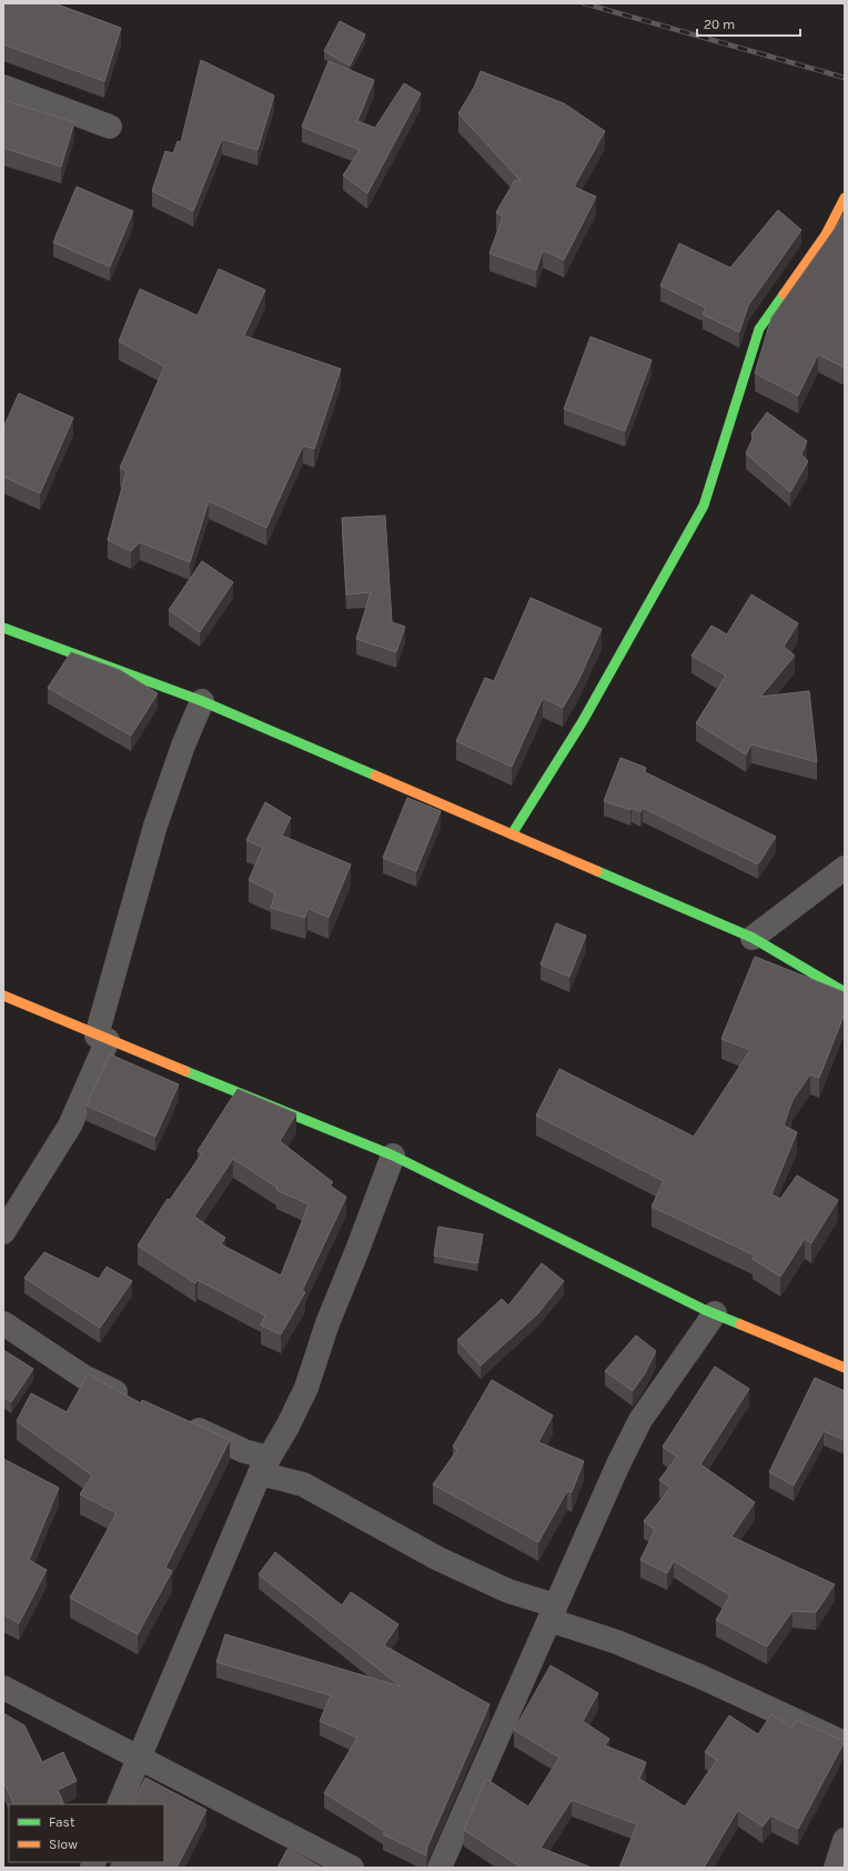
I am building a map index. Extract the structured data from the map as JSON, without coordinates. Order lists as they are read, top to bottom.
{
  "legend": ["Fast", "Slow"],
  "scale_bar": "20 m"
}
